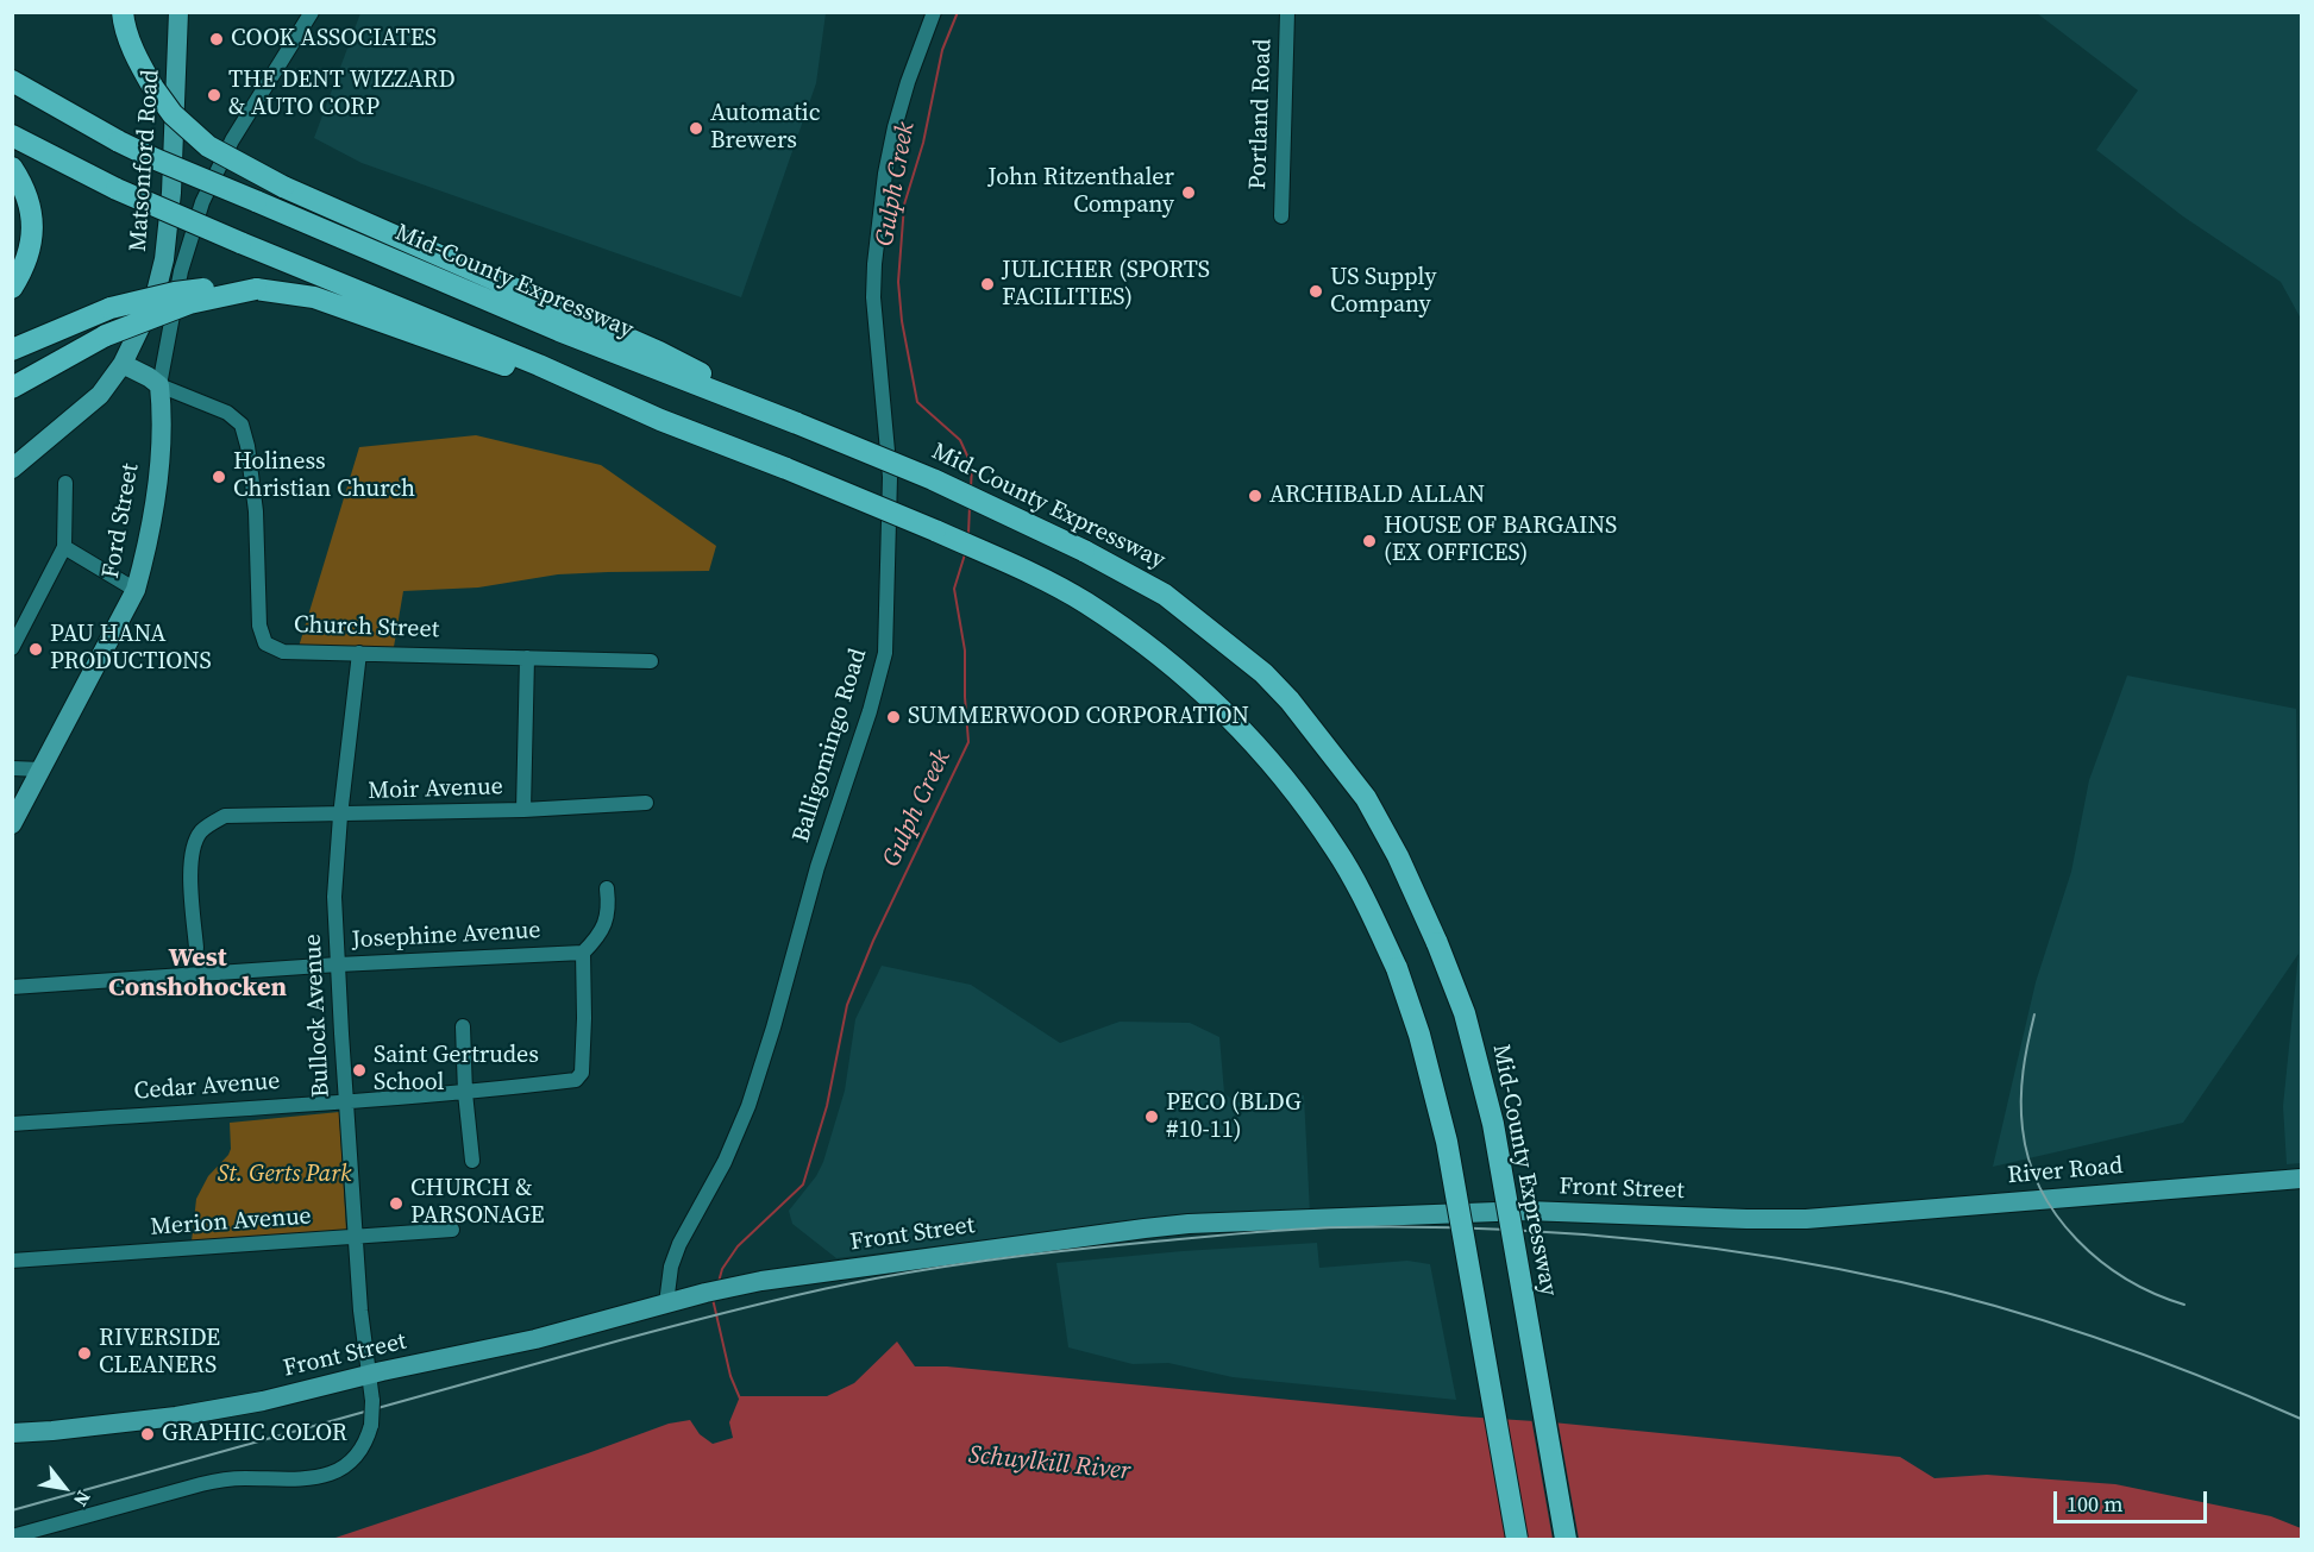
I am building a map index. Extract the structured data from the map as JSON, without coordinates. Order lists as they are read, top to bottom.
{
  "streets": {
    "highway": ["Mid-County Expressway"],
    "main road": [
      "Matsonford Road",
      "Ford Street",
      "Church Street",
      "River Road",
      "Front Street"
    ],
    "street": [
      "Portland Road",
      "Balligomingo Road",
      "Moir Avenue",
      "Josephine Avenue",
      "Bullock Avenue",
      "Cedar Avenue",
      "Merion Avenue"
    ]
  },
  "crossings": [
    ["Matsonford Road", "Church Street"],
    ["Ford Street", "Church Street"],
    ["Church Street", "Bullock Avenue"],
    ["Balligomingo Road", "Front Street"],
    ["Moir Avenue", "Bullock Avenue"],
    ["Josephine Avenue", "Bullock Avenue"],
    ["Josephine Avenue", "Cedar Avenue"],
    ["Bullock Avenue", "Cedar Avenue"],
    ["Bullock Avenue", "Front Street"],
    ["Bullock Avenue", "Merion Avenue"],
    ["River Road", "Front Street"]
  ],
  "districts": ["West Conshohocken"],
  "water": ["Gulph Creek", "Schuylkill River"],
  "parks": ["St. Gerts Park"],
  "places": [
    "COOK ASSOCIATES",
    "THE DENT WIZZARD & AUTO CORP",
    "Automatic Brewers",
    "John Ritzenthaler Company",
    "JULICHER (SPORTS FACILITIES)",
    "US Supply Company",
    "Holiness Christian Church",
    "ARCHIBALD ALLAN",
    "HOUSE OF BARGAINS (EX OFFICES)",
    "PAU HANA PRODUCTIONS",
    "SUMMERWOOD CORPORATION",
    "Saint Gertrudes School",
    "PECO (BLDG #10-11)",
    "CHURCH & PARSONAGE",
    "RIVERSIDE CLEANERS",
    "GRAPHIC COLOR"
  ],
  "scale_bar": "100 m",
  "north": "bottom right"
}
